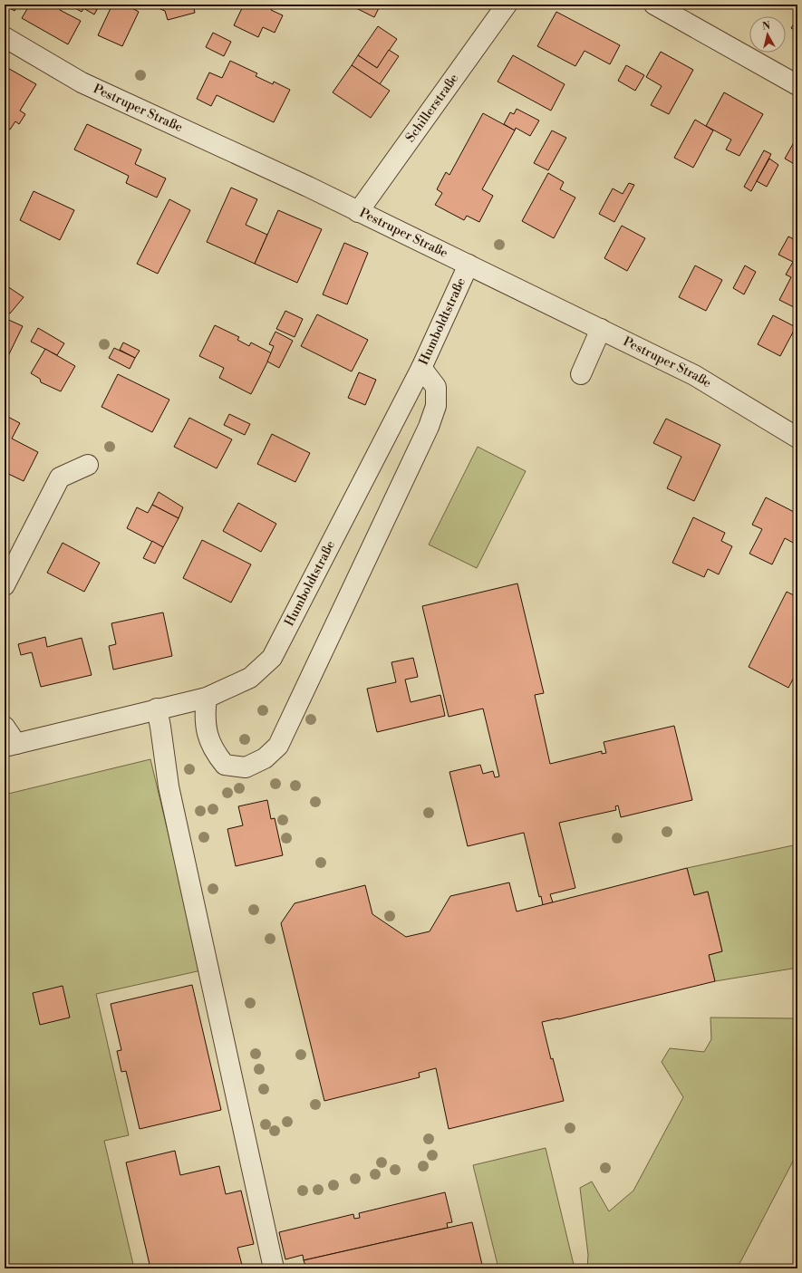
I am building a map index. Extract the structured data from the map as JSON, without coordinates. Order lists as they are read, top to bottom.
{
  "streets": {
    "street": ["Schillerstraße", "Pestruper Straße", "Humboldtstraße"]
  },
  "crossings": [
    ["Schillerstraße", "Pestruper Straße"],
    ["Pestruper Straße", "Humboldtstraße"]
  ],
  "north": "top"
}
